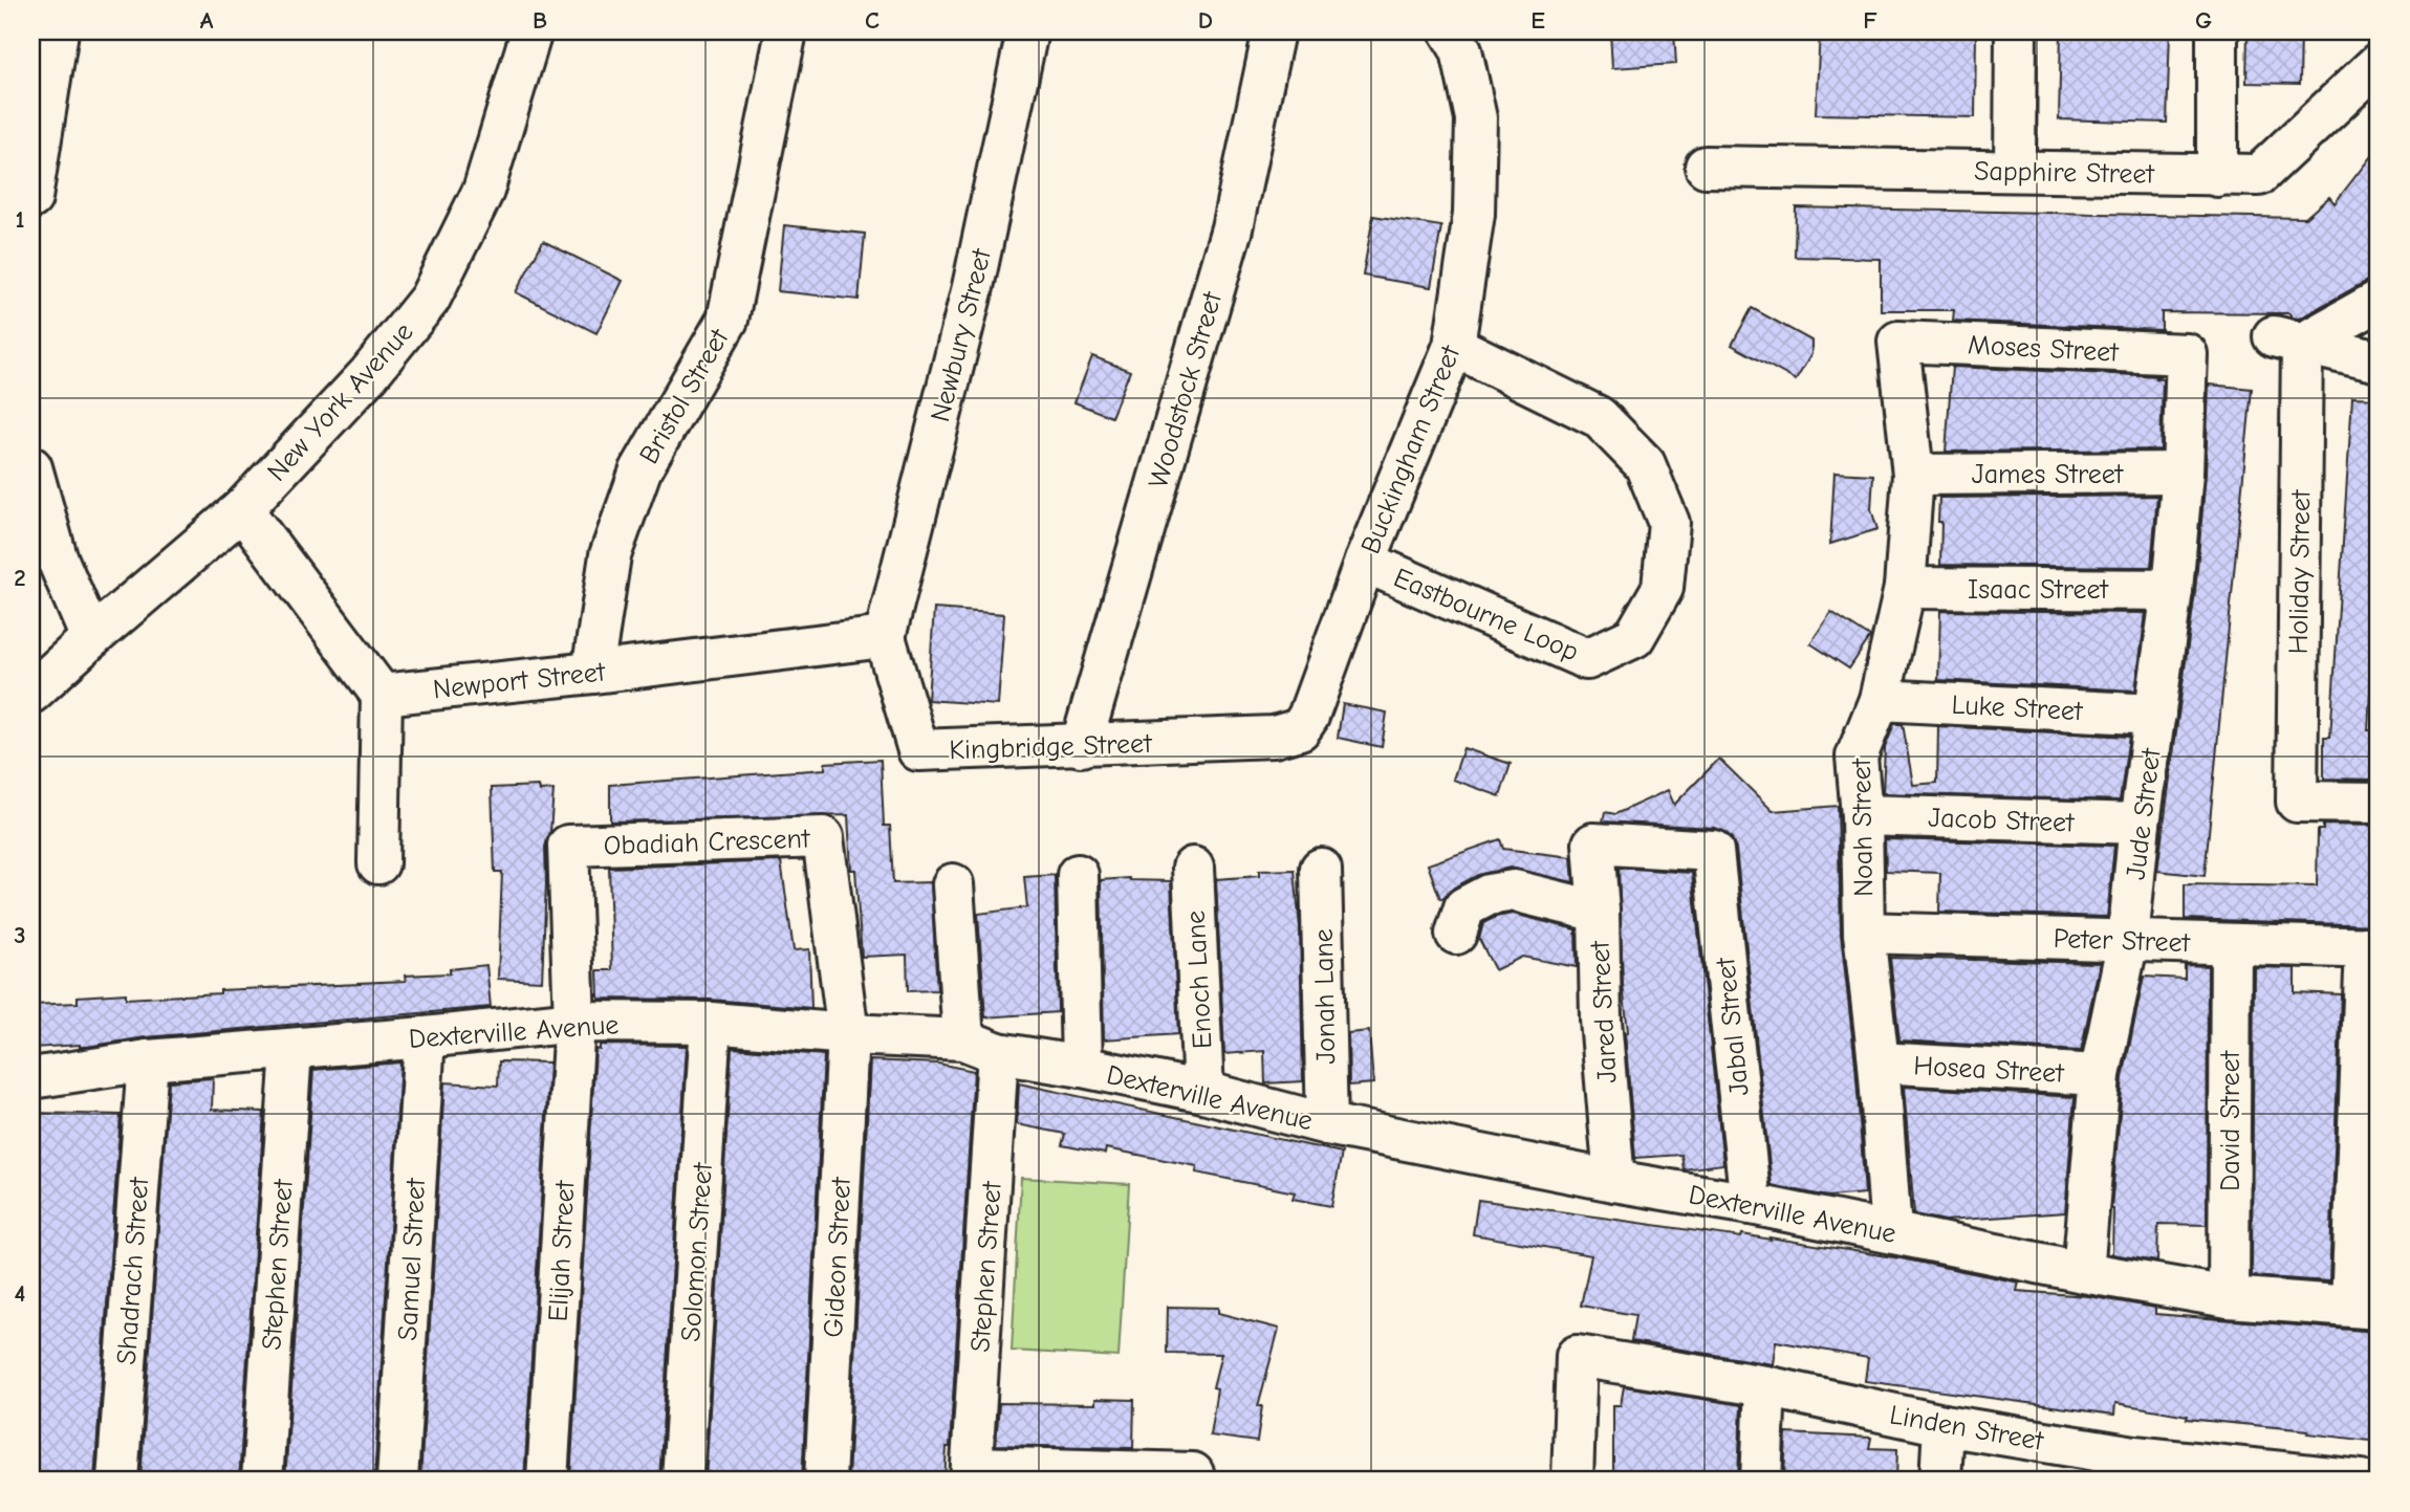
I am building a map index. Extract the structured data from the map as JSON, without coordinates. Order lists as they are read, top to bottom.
{
  "streets": {
    "street": [
      "Sapphire Street",
      "Newbury Street",
      "Moses Street",
      "Woodstock Street",
      "Bristol Street",
      "New York Avenue",
      "Buckingham Street",
      "James Street",
      "Holiday Street",
      "Isaac Street",
      "Eastbourne Loop",
      "Newport Street",
      "Luke Street",
      "Kingbridge Street",
      "Jude Street",
      "Jacob Street",
      "Noah Street",
      "Obadiah Crescent",
      "Peter Street",
      "Enoch Lane",
      "Jonah Lane",
      "Jared Street",
      "Jabal Street",
      "Dexterville Avenue",
      "Hosea Street",
      "David Street",
      "Elijah Street",
      "Solomon Street",
      "Gideon Street",
      "Samuel Street",
      "Stephen Street",
      "Shadrach Street",
      "Linden Street"
    ]
  },
  "crossings": [
    ["Newbury Street", "Newport Street"],
    ["Newbury Street", "Kingbridge Street"],
    ["Moses Street", "Jude Street"],
    ["Moses Street", "Noah Street"],
    ["Woodstock Street", "Kingbridge Street"],
    ["Bristol Street", "Newport Street"],
    ["Buckingham Street", "Eastbourne Loop"],
    ["Buckingham Street", "Kingbridge Street"],
    ["James Street", "Jude Street"],
    ["James Street", "Noah Street"],
    ["Isaac Street", "Jude Street"],
    ["Isaac Street", "Noah Street"],
    ["Newport Street", "Kingbridge Street"],
    ["Luke Street", "Jude Street"],
    ["Luke Street", "Noah Street"],
    ["Jude Street", "Jacob Street"],
    ["Jude Street", "Peter Street"],
    ["Jude Street", "Dexterville Avenue"],
    ["Jude Street", "Hosea Street"],
    ["Jacob Street", "Noah Street"],
    ["Noah Street", "Peter Street"],
    ["Noah Street", "Dexterville Avenue"],
    ["Noah Street", "Hosea Street"],
    ["Obadiah Crescent", "Dexterville Avenue"],
    ["Obadiah Crescent", "Elijah Street"],
    ["Obadiah Crescent", "Gideon Street"],
    ["Peter Street", "David Street"],
    ["Enoch Lane", "Dexterville Avenue"],
    ["Jonah Lane", "Dexterville Avenue"],
    ["Jared Street", "Jabal Street"],
    ["Jared Street", "Dexterville Avenue"],
    ["Jabal Street", "Dexterville Avenue"],
    ["Dexterville Avenue", "David Street"],
    ["Dexterville Avenue", "Elijah Street"],
    ["Dexterville Avenue", "Solomon Street"],
    ["Dexterville Avenue", "Gideon Street"],
    ["Dexterville Avenue", "Samuel Street"],
    ["Dexterville Avenue", "Stephen Street"],
    ["Dexterville Avenue", "Shadrach Street"]
  ],
  "grid": {
    "columns": [
      "A",
      "B",
      "C",
      "D",
      "E",
      "F",
      "G"
    ],
    "rows": [
      "1",
      "2",
      "3",
      "4"
    ]
  }
}
